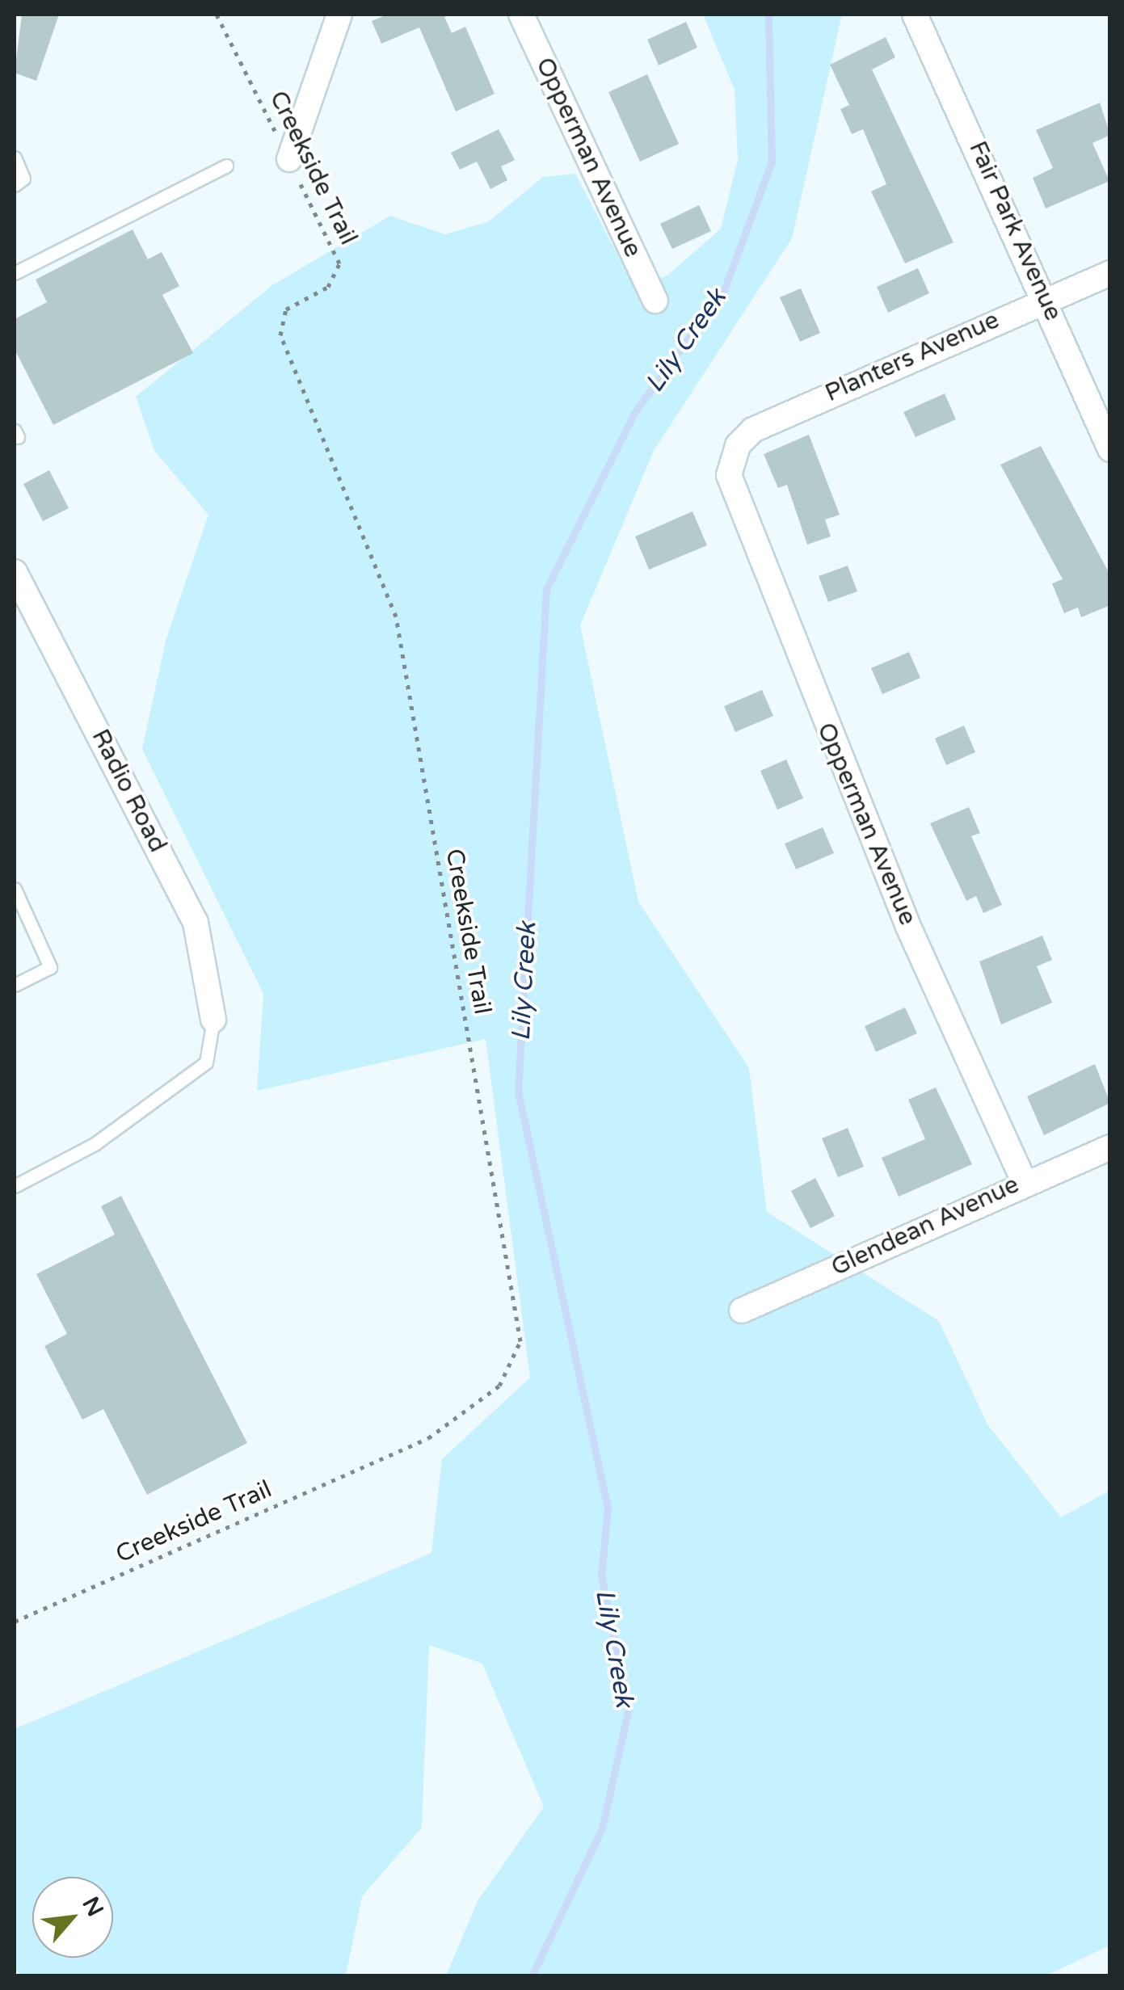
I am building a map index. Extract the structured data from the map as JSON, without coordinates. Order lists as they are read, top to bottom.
{
  "streets": {
    "street": [
      "Opperman Avenue",
      "Fair Park Avenue",
      "Planters Avenue",
      "Radio Road",
      "Glendean Avenue"
    ],
    "path": ["Creekside Trail"]
  },
  "crossings": [
    ["Opperman Avenue", "Planters Avenue"],
    ["Opperman Avenue", "Glendean Avenue"],
    ["Fair Park Avenue", "Planters Avenue"]
  ],
  "water": ["Lily Creek"],
  "north": "top right"
}
